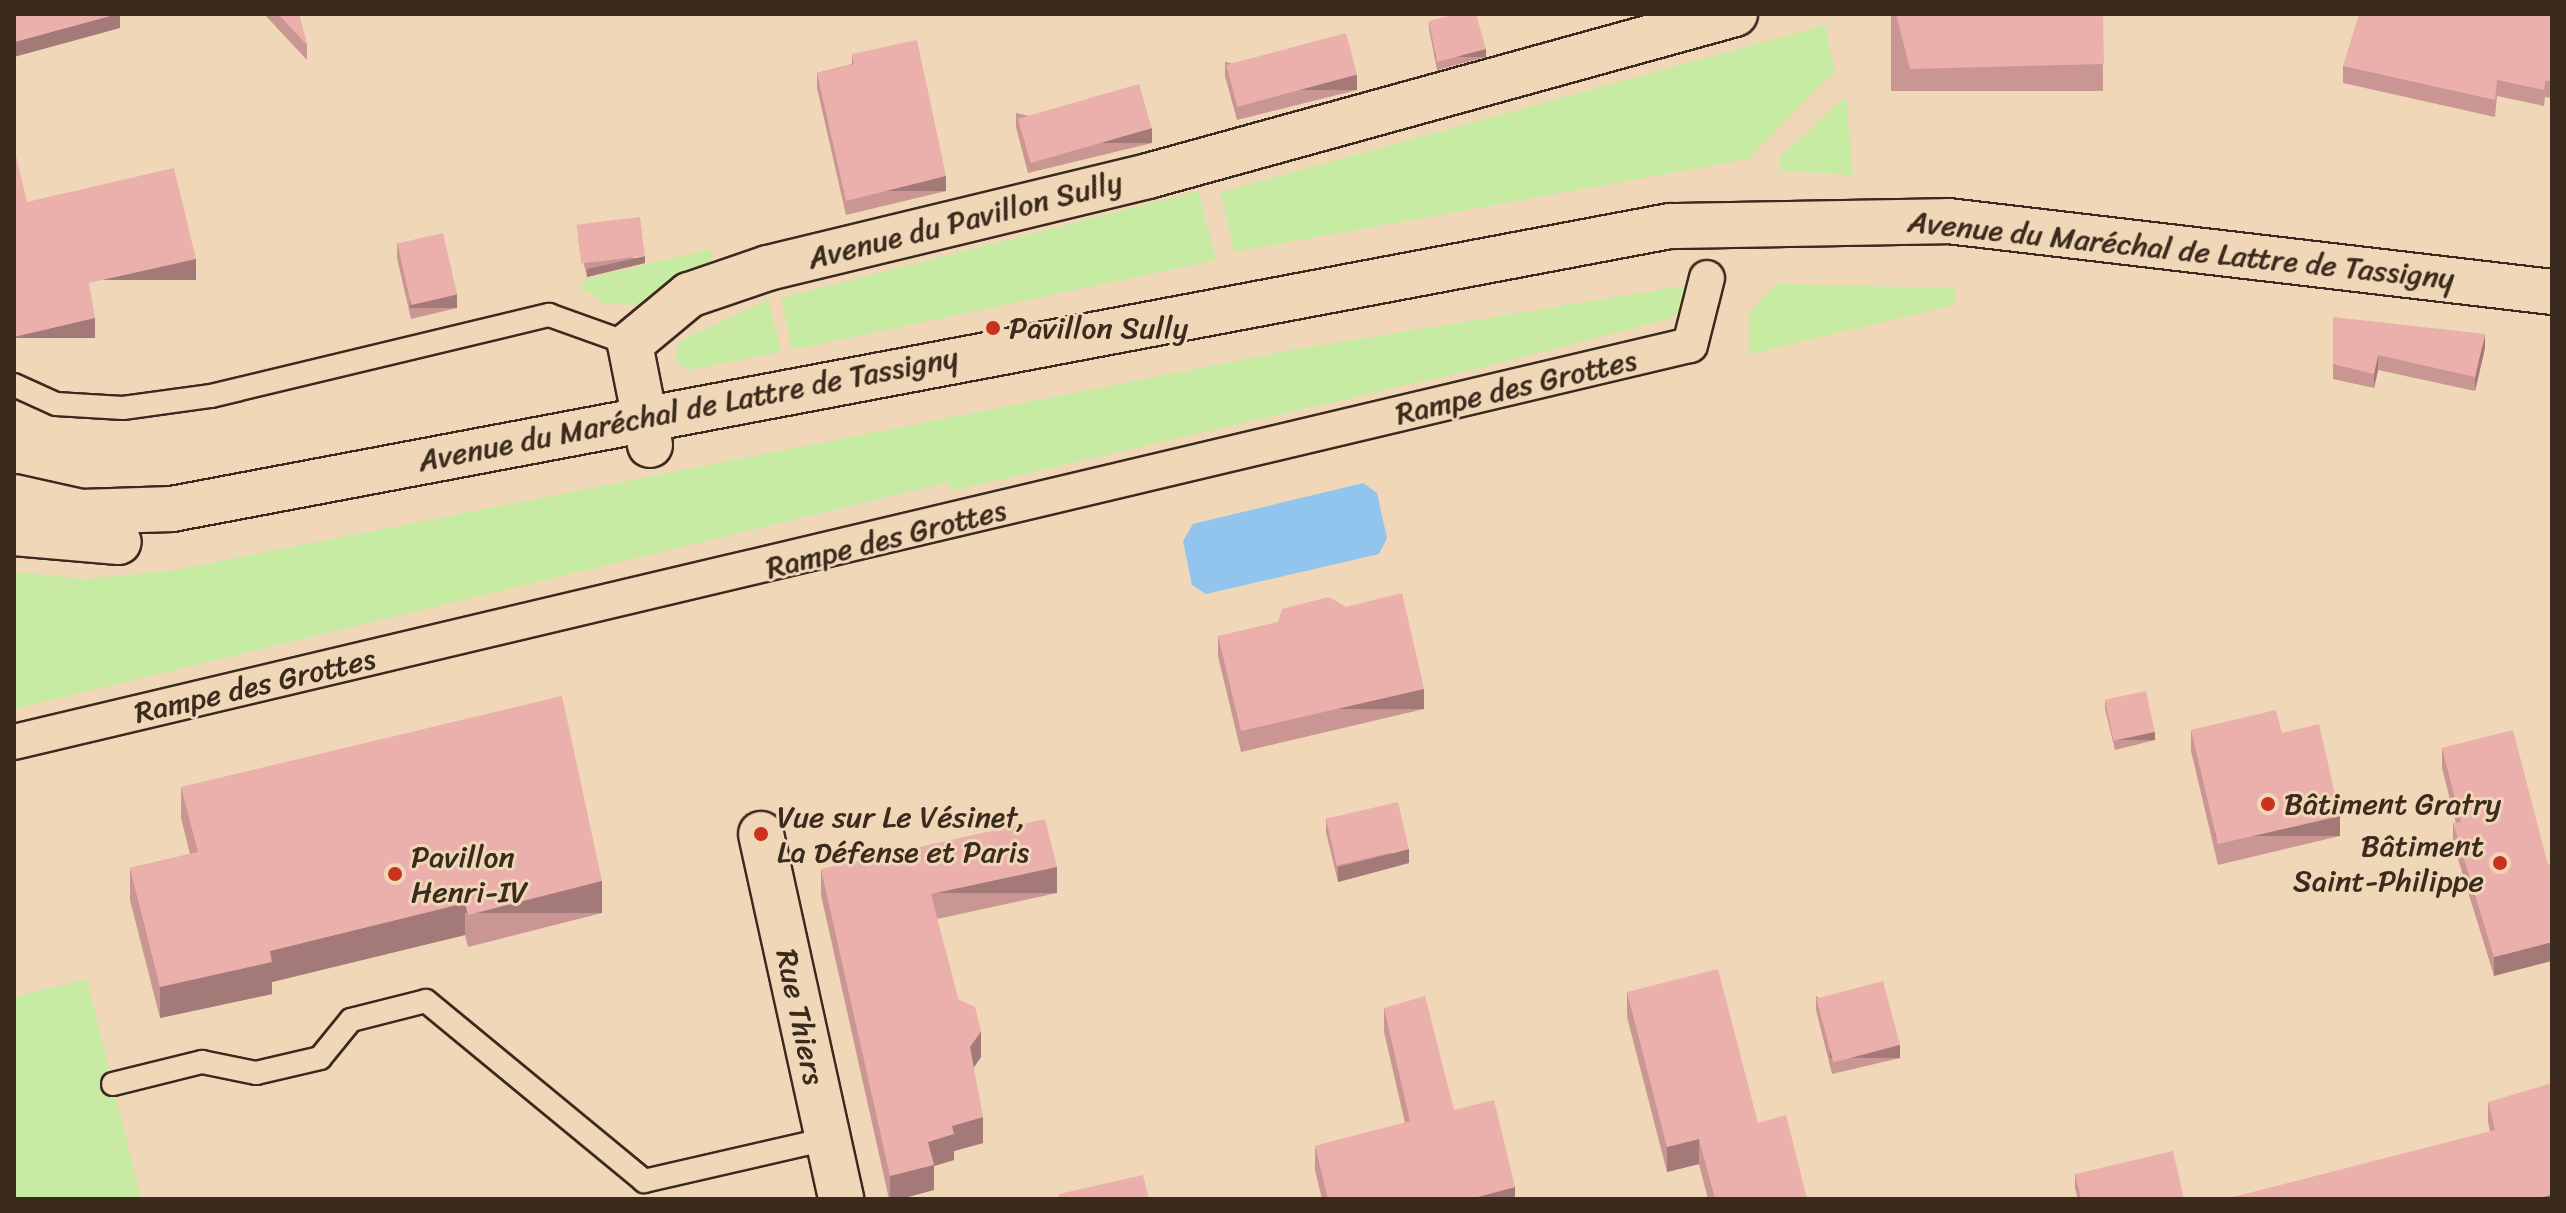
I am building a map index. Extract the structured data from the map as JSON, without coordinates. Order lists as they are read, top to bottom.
{
  "streets": {
    "main road": ["Avenue du Pavillon Sully", "Avenue du Maréchal de Lattre de Tassigny", "Rue Thiers"],
    "street": ["Rampe des Grottes"]
  },
  "places": [
    "Pavillon Sully",
    "Bâtiment Gratry",
    "Vue sur Le Vésinet, La Défense et Paris",
    "Bâtiment Saint-Philippe",
    "Pavillon Henri-IV"
  ]
}
